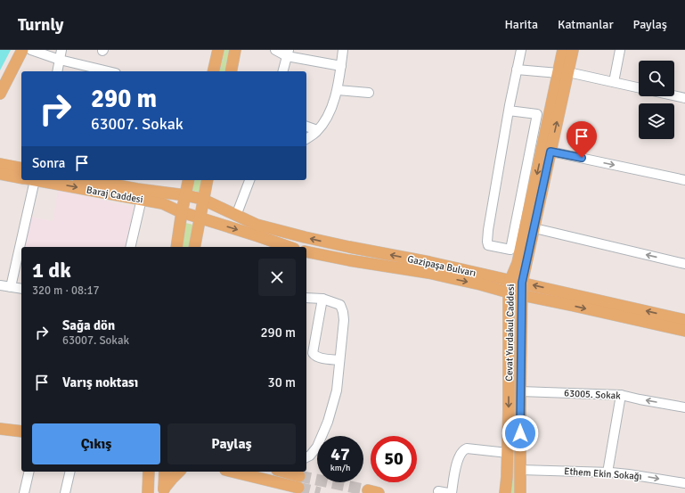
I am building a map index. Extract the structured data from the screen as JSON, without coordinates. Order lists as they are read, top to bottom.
{
  "streets": {
    "main road": ["Baraj Caddesi", "Gazipaşa Bulvarı", "Cevat Yurdakul Caddesi"],
    "street": ["63005. Sokak", "Ethem Ekin Sokağı"]
  },
  "crossings": [
    ["Baraj Caddesi", "Gazipaşa Bulvarı"],
    ["Gazipaşa Bulvarı", "Cevat Yurdakul Caddesi"],
    ["Cevat Yurdakul Caddesi", "63005. Sokak"],
    ["Cevat Yurdakul Caddesi", "Ethem Ekin Sokağı"]
  ],
  "one_way": ["63005. Sokak", "Ethem Ekin Sokağı"],
  "page": {
    "header": "Turnly",
    "nav": ["Harita", "Katmanlar", "Paylaş"],
    "turn": ["290 m", "63007. Sokak"],
    "then": "Sonra",
    "heading": ["1 dk", "320 m · 08:17"],
    "list": [
      {
        "name": "Sağa dön",
        "note": "63007. Sokak",
        "value": "290 m"
      },
      {
        "name": "Varış noktası",
        "value": "30 m"
      }
    ],
    "buttons": ["Çıkış", "Paylaş"],
    "speed": "47 km/h",
    "limit": "50"
  }
}
